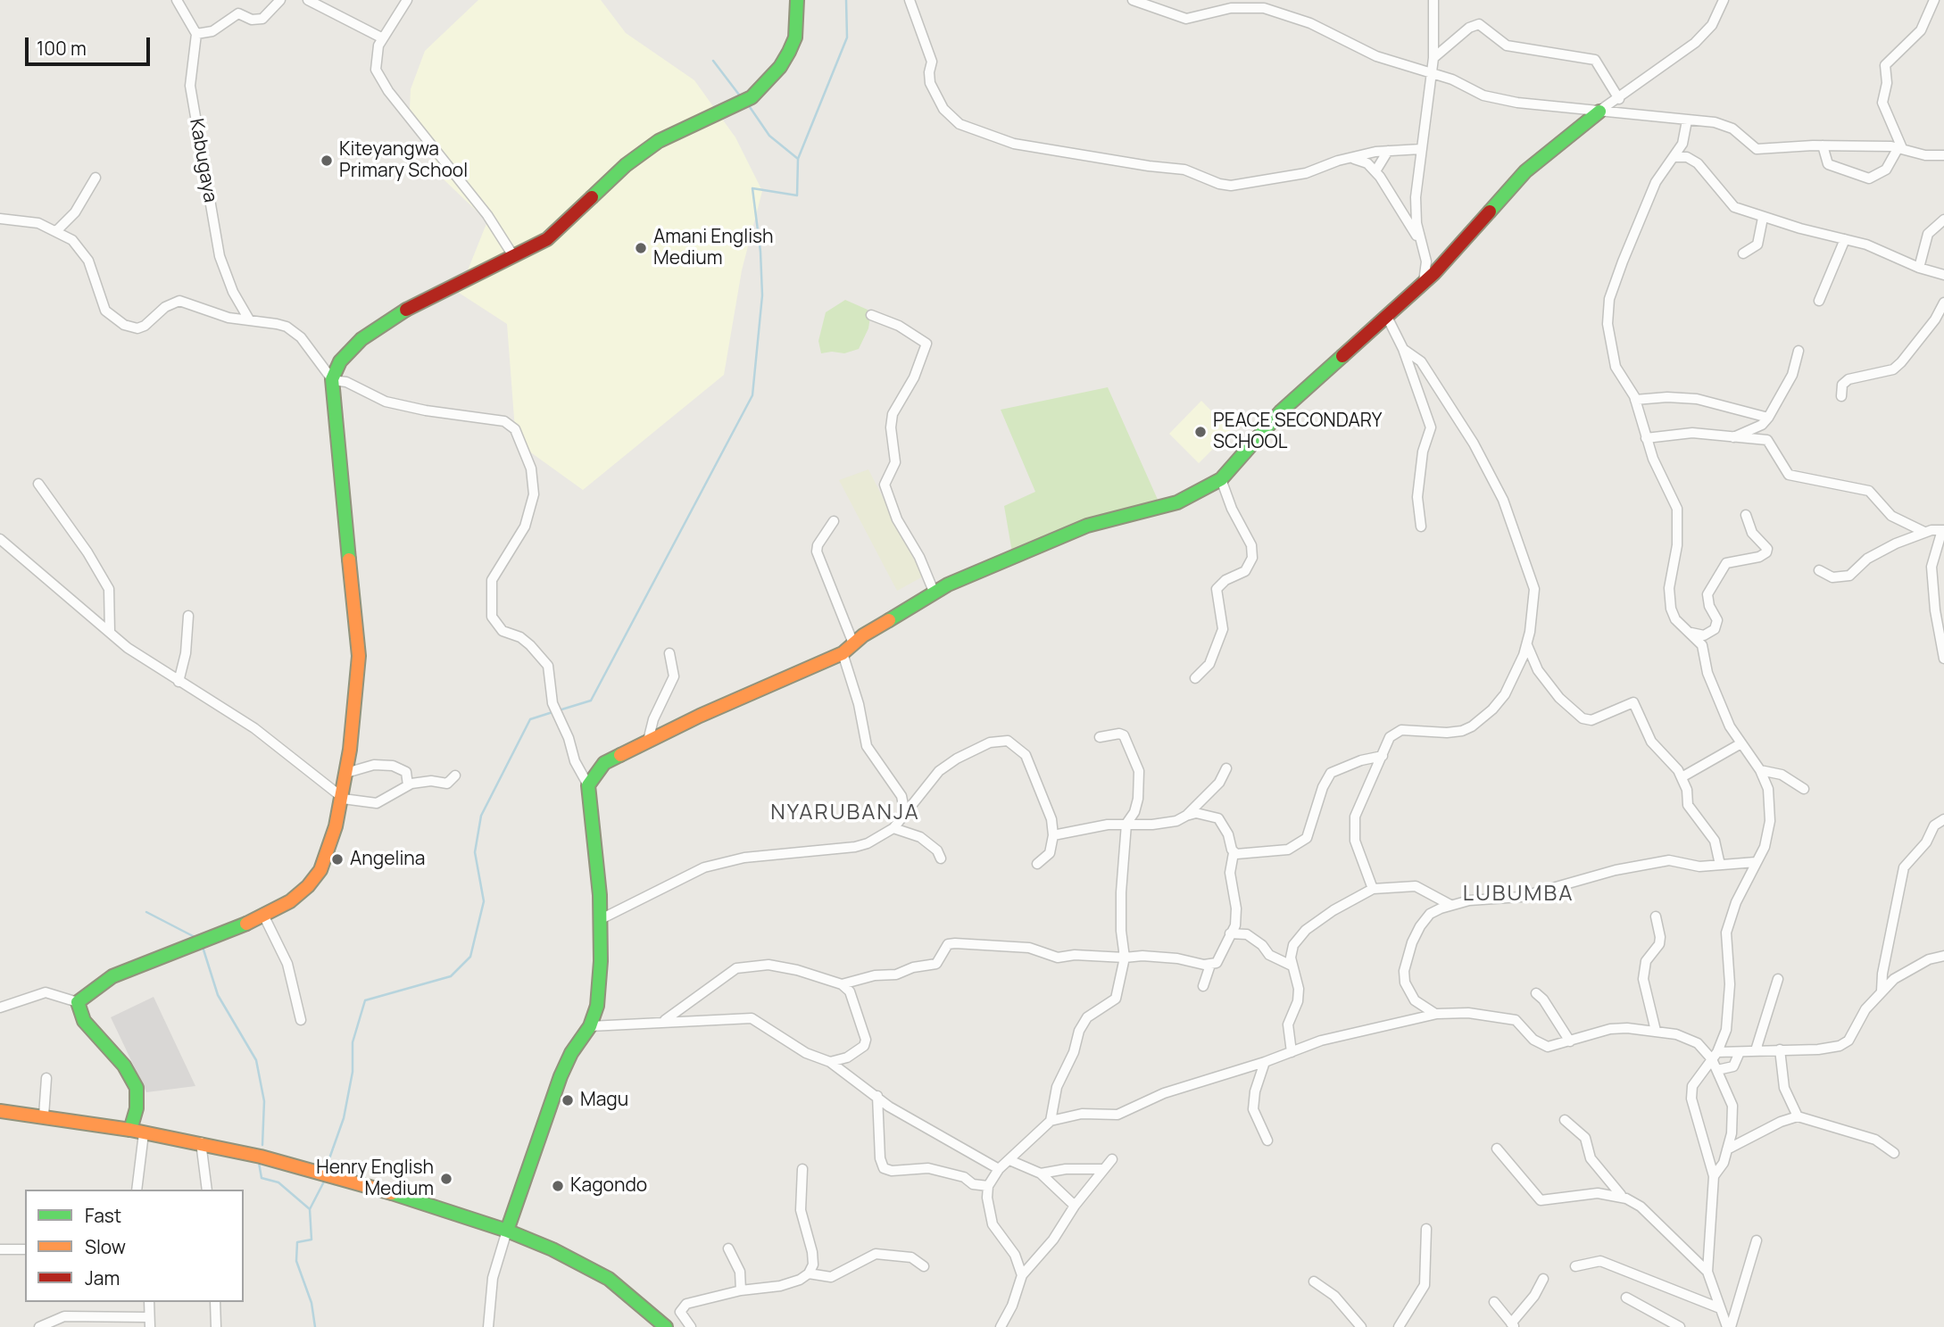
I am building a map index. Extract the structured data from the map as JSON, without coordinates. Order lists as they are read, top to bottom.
{
  "streets": {
    "street": ["Kabugaya"]
  },
  "districts": ["NYARUBANJA", "LUBUMBA"],
  "places": [
    "Kiteyangwa Primary School",
    "Amani English Medium",
    "PEACE SECONDARY SCHOOL",
    "Angelina",
    "Magu",
    "Henry English Medium",
    "Kagondo"
  ],
  "legend": ["Fast", "Slow", "Jam"],
  "scale_bar": "100 m"
}
